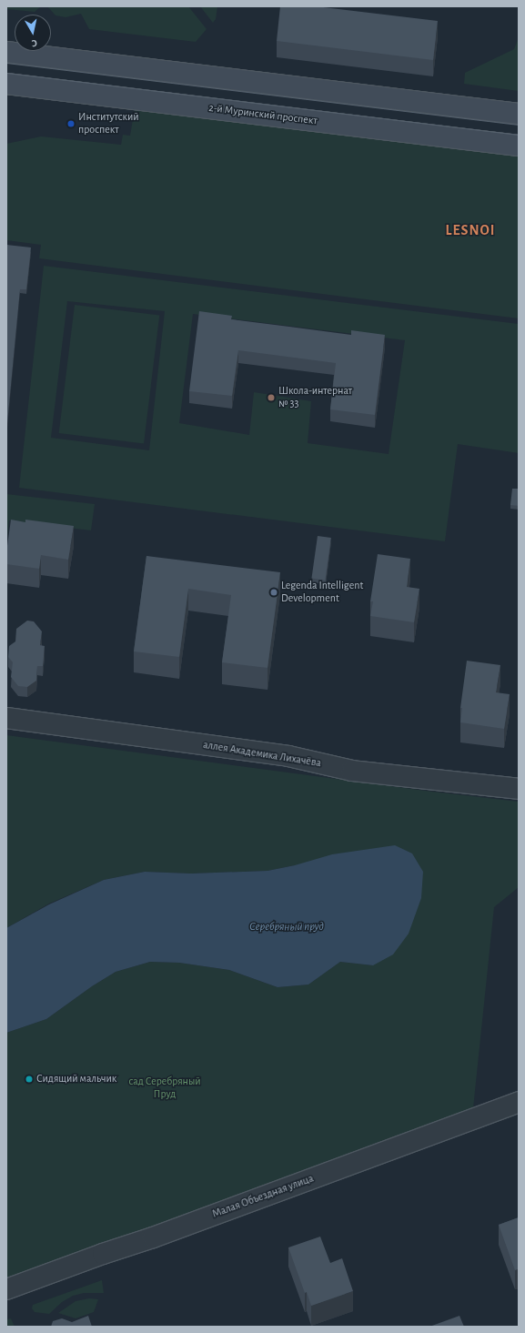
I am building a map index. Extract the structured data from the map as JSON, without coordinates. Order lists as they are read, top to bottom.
{
  "streets": {
    "main road": ["2-й Муринский проспект"],
    "street": ["аллея Академика Лихачёва", "Малая Объездная улица"]
  },
  "districts": ["LESNOI"],
  "water": ["Серебряный пруд"],
  "parks": ["сад Серебряный Пруд"],
  "places": [
    "Институтский проспект",
    "Школа-интернат № 33",
    "Legenda Intelligent Development",
    "Сидящий мальчик"
  ],
  "north": "bottom"
}
